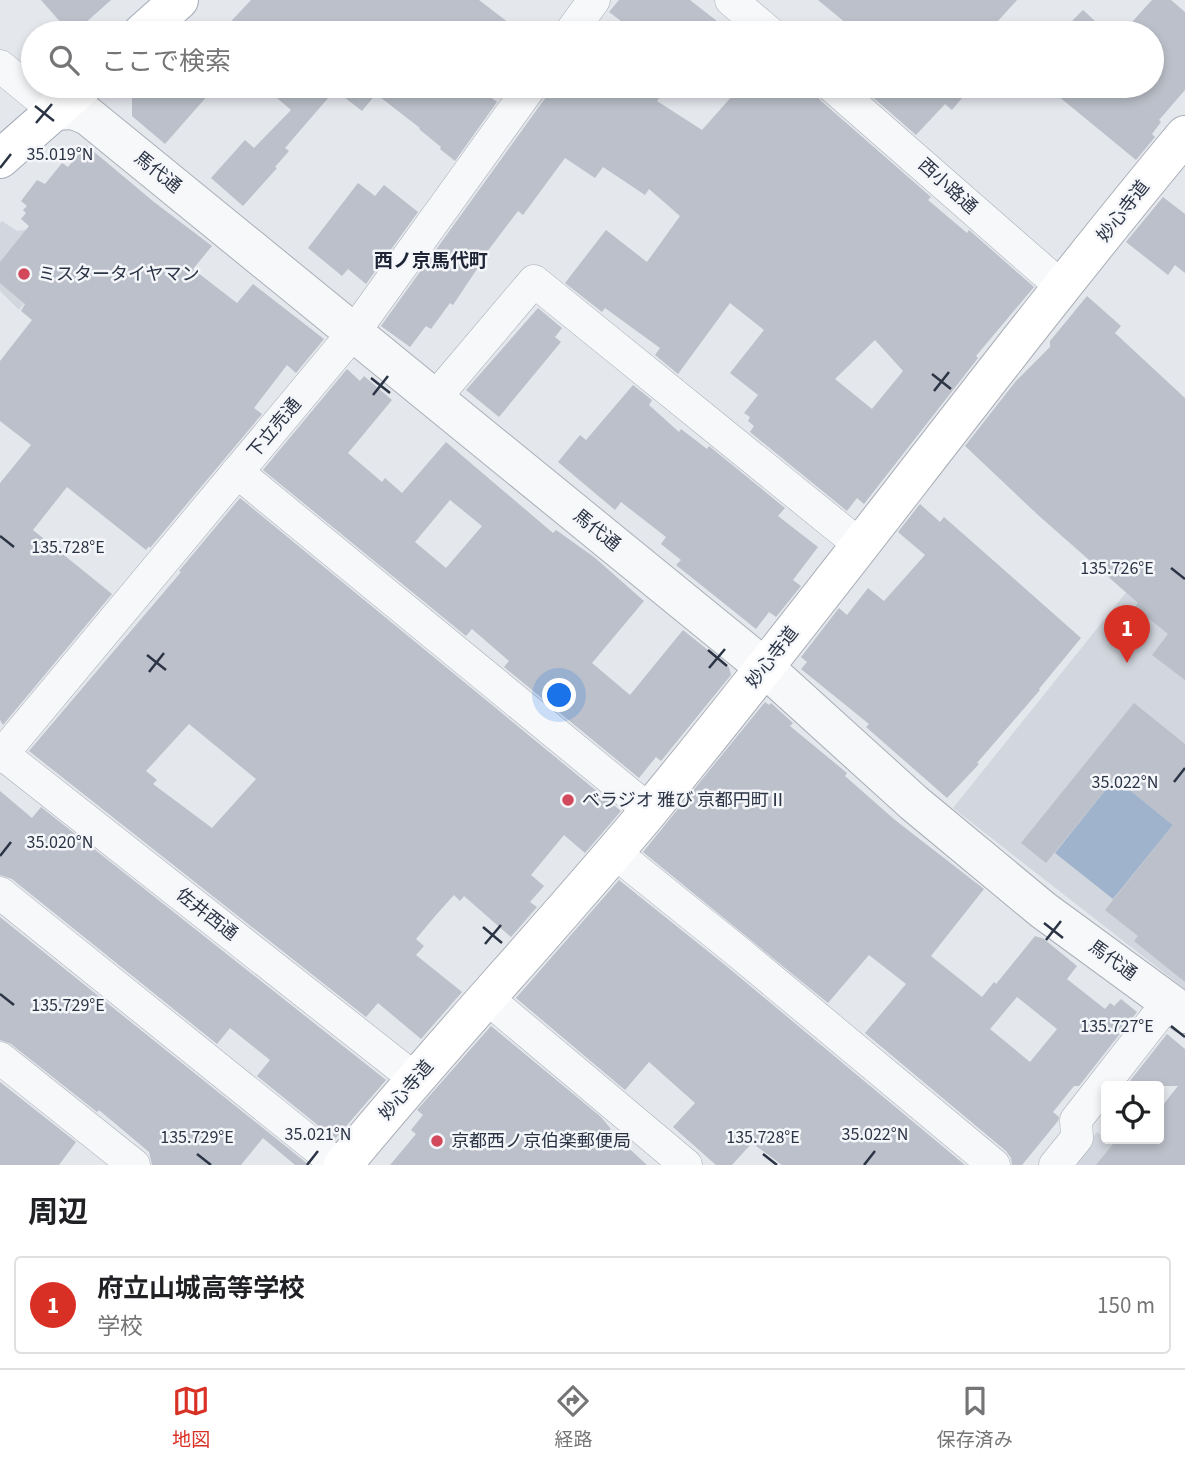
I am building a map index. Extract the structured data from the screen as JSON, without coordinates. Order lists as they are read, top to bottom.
{
  "streets": {
    "main road": ["妙心寺道"],
    "street": [
      "馬代通",
      "西小路通",
      "下立売通",
      "佐井西通"
    ]
  },
  "crossings": [
    ["馬代通", "妙心寺道"],
    ["馬代通", "下立売通"],
    ["西小路通", "妙心寺道"],
    ["妙心寺道", "佐井西通"],
    ["下立売通", "佐井西通"]
  ],
  "districts": ["西ノ京馬代町"],
  "places": ["ミスタータイヤマン", "べラジオ 雅び 京都円町Ⅱ", "京都西ノ京伯楽郵便局"],
  "page": {
    "search": "ここで検索",
    "pins": "1",
    "heading": "周辺",
    "list": [
      {
        "mark": "1",
        "name": "府立山城高等学校",
        "note": "学校",
        "value": "150 m"
      }
    ],
    "nav": ["地図", "経路", "保存済み"]
  },
  "coordinates": [
    "35.019°N",
    "135.728°E",
    "135.726°E",
    "35.022°N",
    "35.020°N",
    "135.729°E",
    "135.727°E",
    "35.021°N"
  ]
}
